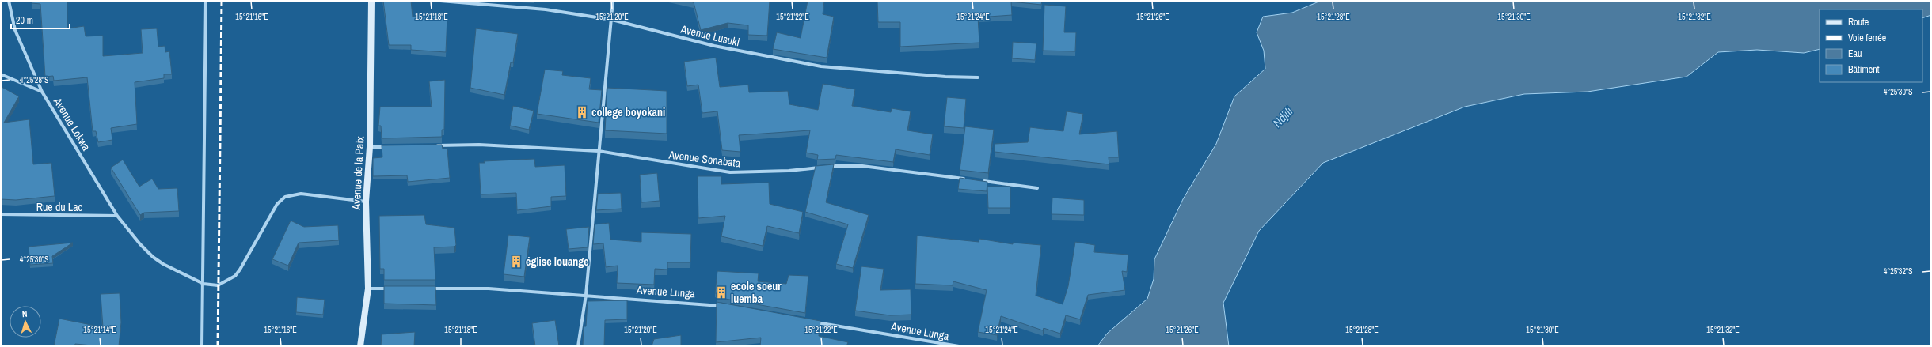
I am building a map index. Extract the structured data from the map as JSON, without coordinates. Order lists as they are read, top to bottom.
{
  "streets": {
    "street": [
      "Avenue Lusuki",
      "Avenue Lokwa",
      "Avenue Sonabata",
      "Avenue de la Paix",
      "Rue du Lac",
      "Avenue Lunga"
    ]
  },
  "crossings": [
    ["Avenue Lokwa", "Rue du Lac"]
  ],
  "water": ["Ndjili"],
  "places": {
    "building": ["college boyokani", "église louange", "ecole soeur luemba"]
  },
  "legend": [
    "Route",
    "Voie ferrée",
    "Eau",
    "Bâtiment"
  ],
  "scale_bar": "20 m",
  "north": "top",
  "coordinates": [
    "15°21'16\"E",
    "15°21'18\"E",
    "15°21'20\"E",
    "15°21'22\"E",
    "15°21'24\"E",
    "15°21'26\"E",
    "15°21'28\"E",
    "15°21'30\"E",
    "15°21'32\"E",
    "4°25'28\"S",
    "4°25'30\"S",
    "4°25'32\"S",
    "15°21'14\"E"
  ]
}
